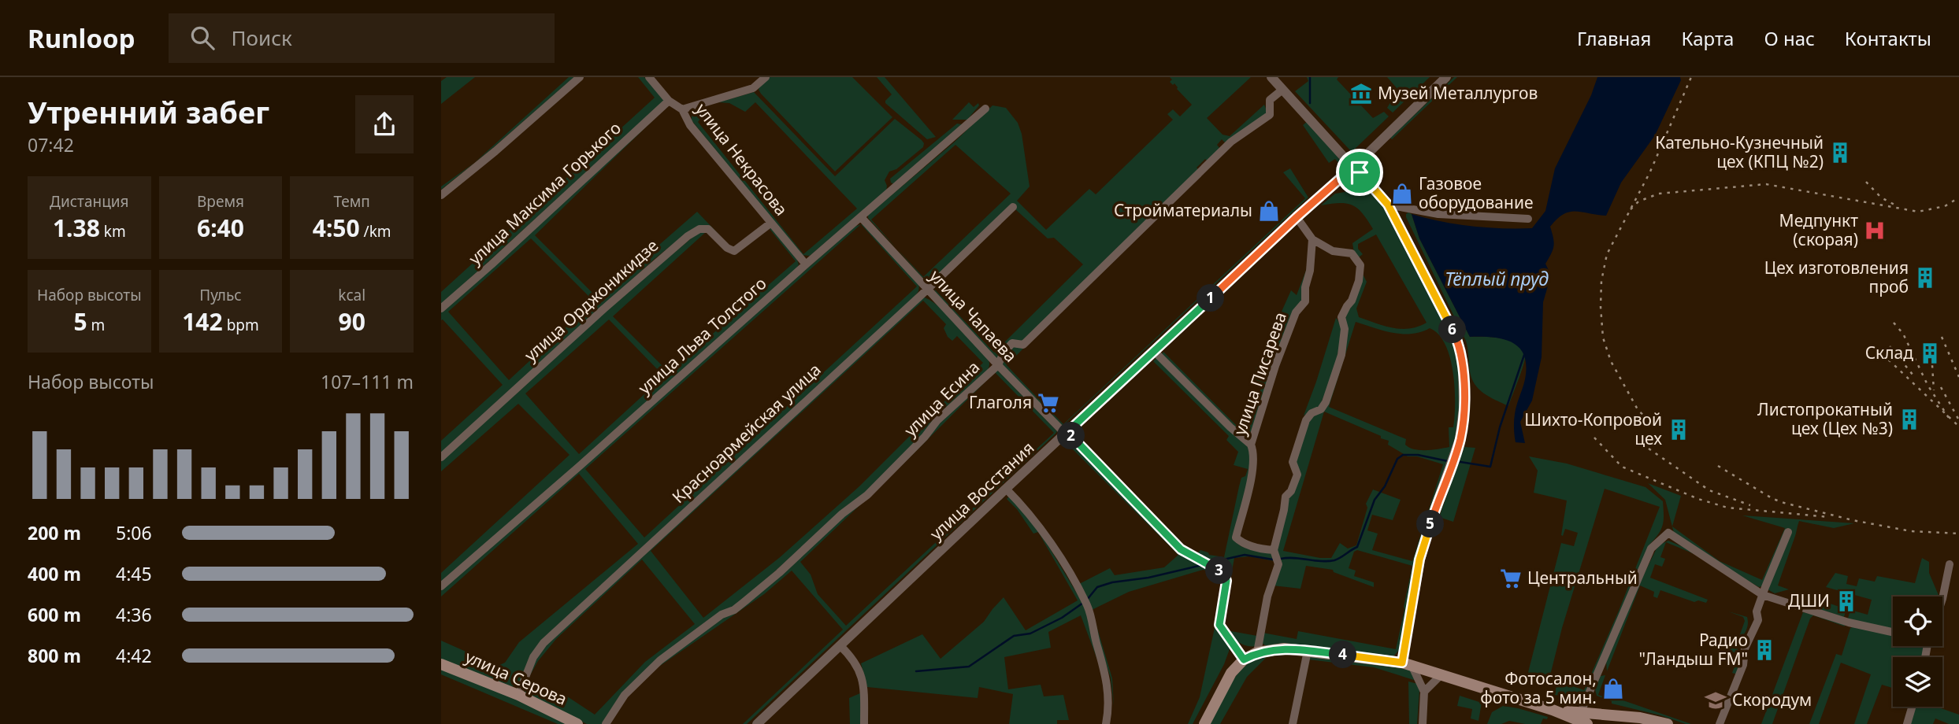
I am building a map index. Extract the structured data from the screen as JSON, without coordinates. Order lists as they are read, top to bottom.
{
  "streets": {
    "main road": ["улица Серова"],
    "street": [
      "улица Некрасова",
      "улица Максима Горького",
      "улица Орджоникидзе",
      "улица Чапаева",
      "улица Льва Толстого",
      "улица Писарева",
      "улица Есина",
      "Красноармейская улица",
      "улица Восстания"
    ]
  },
  "crossings": [
    ["улица Некрасова", "улица Максима Горького"],
    ["улица Некрасова", "улица Орджоникидзе"],
    ["улица Некрасова", "улица Льва Толстого"],
    ["улица Чапаева", "улица Льва Толстого"],
    ["улица Чапаева", "улица Есина"],
    ["улица Чапаева", "Красноармейская улица"],
    ["улица Чапаева", "улица Восстания"],
    ["Красноармейская улица", "улица Серова"]
  ],
  "water": ["Тёплый пруд"],
  "places": {
    "museum": ["Музей Металлургов"],
    "building": [
      "Кательно-Кузнечный цех (КПЦ №2)",
      "Цех изготовления проб",
      "Склад",
      "Листопрокатный цех (Цех №3)",
      "Шихто-Копровой цех",
      "ДШИ",
      "Радио \"Ландыш FM\""
    ],
    "shop": ["Газовое оборудование", "Стройматериалы", "Фотосалон, фото за 5 мин."],
    "hospital": ["Медпункт (скорая)"],
    "supermarket": ["Глаголя", "Центральный"],
    "school or university": ["Скородум"]
  },
  "page": {
    "header": "Runloop",
    "search": "Поиск",
    "nav": [
      "Главная",
      "Карта",
      "О нас",
      "Контакты"
    ],
    "heading": ["Утренний забег", "07:42"],
    "stats": [
      ["Дистанция", "1.38 km"],
      ["Время", "6:40"],
      ["Темп", "4:50 /km"],
      ["Набор высоты", "5 m"],
      ["Пульс", "142 bpm"],
      ["kcal", "90"]
    ],
    "pins": [
      "1",
      "6",
      "2",
      "5",
      "3",
      "4"
    ],
    "chart": ["Набор высоты", "107–111 m"],
    "list": [
      {
        "name": "200 m",
        "note": "5:06"
      },
      {
        "name": "400 m",
        "note": "4:45"
      },
      {
        "name": "600 m",
        "note": "4:36"
      },
      {
        "name": "800 m",
        "note": "4:42"
      }
    ]
  }
}
